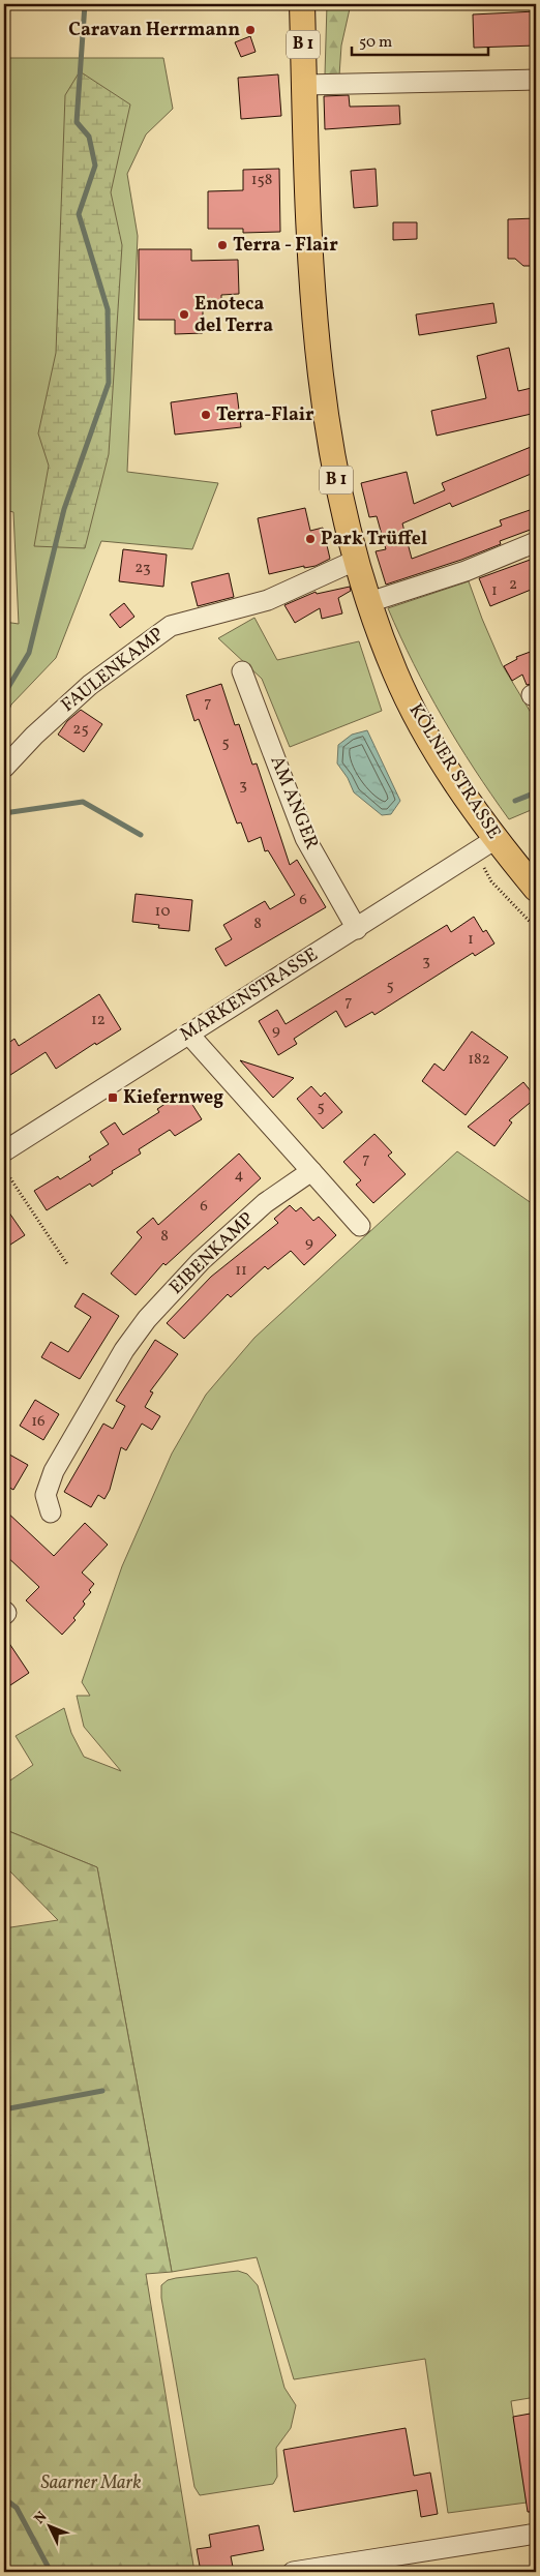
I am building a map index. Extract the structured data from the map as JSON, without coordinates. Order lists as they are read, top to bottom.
{
  "streets": {
    "main road": ["B 1", "KÖLNER STRASSE"],
    "street": [
      "FAULENKAMP",
      "AM ANGER",
      "MARKENSTRASSE",
      "EIBENKAMP"
    ]
  },
  "crossings": [
    ["FAULENKAMP", "KÖLNER STRASSE"],
    ["KÖLNER STRASSE", "MARKENSTRASSE"],
    ["AM ANGER", "MARKENSTRASSE"]
  ],
  "parks": ["Saarner Mark"],
  "places": {
    "other": [
      "Caravan Herrmann",
      "Terra - Flair",
      "Enoteca del Terra",
      "Terra-Flair",
      "Park Trüffel"
    ],
    "transit": ["Kiefernweg"]
  },
  "house_numbers": [
    "158",
    "23",
    "2",
    "1",
    "7",
    "25",
    "5",
    "3",
    "6",
    "10",
    "8",
    "1",
    "3",
    "5",
    "7",
    "12",
    "9",
    "182",
    "5",
    "7",
    "4",
    "6",
    "8",
    "9",
    "11",
    "16"
  ],
  "scale_bar": "50 m",
  "north": "top left"
}
